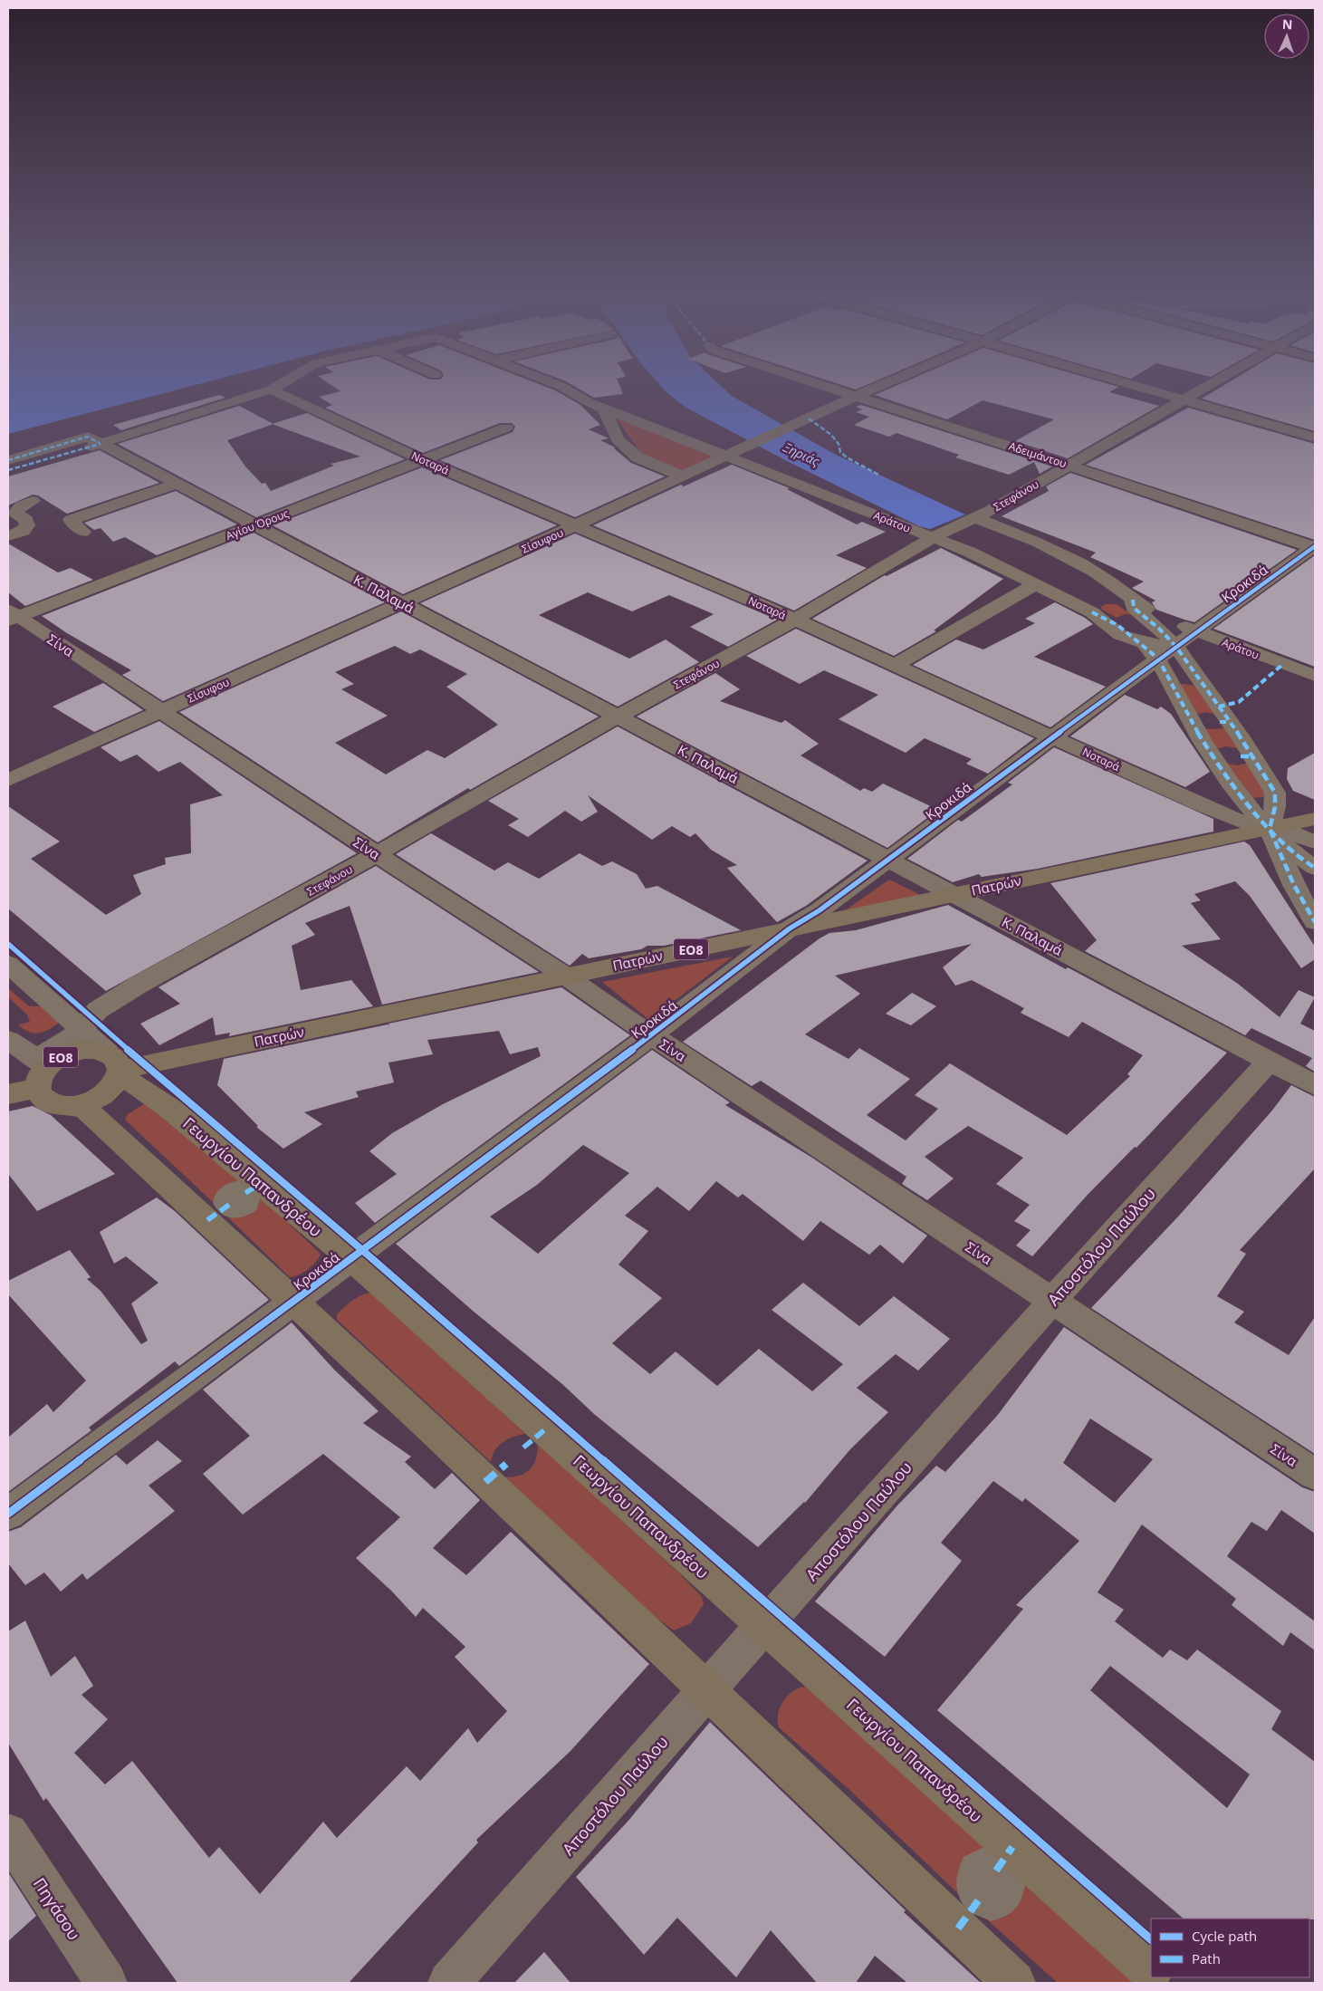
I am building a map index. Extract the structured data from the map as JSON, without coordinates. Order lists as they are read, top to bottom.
{
  "streets": {
    "main road": ["Πατρών", "ΕΟ8", "Γεωργίου Παπανδρέου"],
    "street": [
      "Αδειμάντου",
      "Νοταρά",
      "Στεφάνου",
      "Αράτου",
      "Αγίου Όρους",
      "Σίσυφου",
      "Κροκιδά",
      "Κ. Παλαμά",
      "Σίνα",
      "Αποστόλου Παύλου",
      "Πηγάσου"
    ]
  },
  "crossings": [
    ["Αδειμάντου", "Στεφάνου"],
    ["Αδειμάντου", "Σίσυφου"],
    ["Αδειμάντου", "Κροκιδά"],
    ["Νοταρά", "Στεφάνου"],
    ["Νοταρά", "Αγίου Όρους"],
    ["Νοταρά", "Σίσυφου"],
    ["Νοταρά", "Κροκιδά"],
    ["Νοταρά", "Πατρών"],
    ["Νοταρά", "ΕΟ8"],
    ["Στεφάνου", "Αράτου"],
    ["Στεφάνου", "Κ. Παλαμά"],
    ["Στεφάνου", "Σίνα"],
    ["Στεφάνου", "Πατρών"],
    ["Στεφάνου", "ΕΟ8"],
    ["Στεφάνου", "Γεωργίου Παπανδρέου"],
    ["Αράτου", "Σίσυφου"],
    ["Αράτου", "Κροκιδά"],
    ["Αγίου Όρους", "Κ. Παλαμά"],
    ["Αγίου Όρους", "Σίνα"],
    ["Σίσυφου", "Κ. Παλαμά"],
    ["Σίσυφου", "Σίνα"],
    ["Κροκιδά", "Κ. Παλαμά"],
    ["Κροκιδά", "Σίνα"],
    ["Κροκιδά", "Πατρών"],
    ["Κροκιδά", "Γεωργίου Παπανδρέου"],
    ["Κ. Παλαμά", "Πατρών"],
    ["Κ. Παλαμά", "Αποστόλου Παύλου"],
    ["Σίνα", "Πατρών"],
    ["Σίνα", "Αποστόλου Παύλου"],
    ["Πατρών", "ΕΟ8"],
    ["Πατρών", "Γεωργίου Παπανδρέου"],
    ["ΕΟ8", "Γεωργίου Παπανδρέου"],
    ["Γεωργίου Παπανδρέου", "Αποστόλου Παύλου"]
  ],
  "water": ["Ξηριάς"],
  "legend": ["Cycle path", "Path"],
  "north": "top"
}
